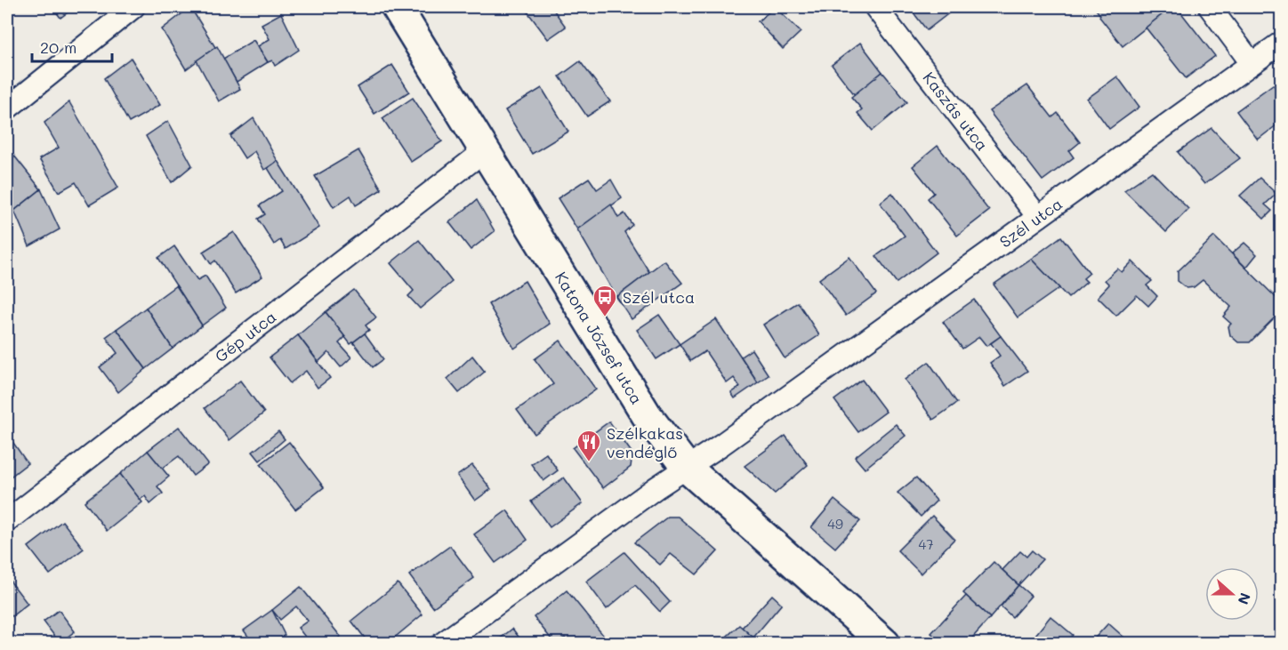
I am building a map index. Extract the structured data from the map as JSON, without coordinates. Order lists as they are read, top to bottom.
{
  "streets": {
    "street": [
      "Kaszás utca",
      "Szél utca",
      "Gép utca",
      "Katona József utca"
    ]
  },
  "crossings": [
    ["Kaszás utca", "Szél utca"],
    ["Szél utca", "Katona József utca"],
    ["Gép utca", "Katona József utca"]
  ],
  "places": {
    "bus stop": ["Szél utca"],
    "restaurant": ["Szélkakas vendéglő"]
  },
  "house_numbers": ["49", "47"],
  "scale_bar": "20 m",
  "north": "right"
}
